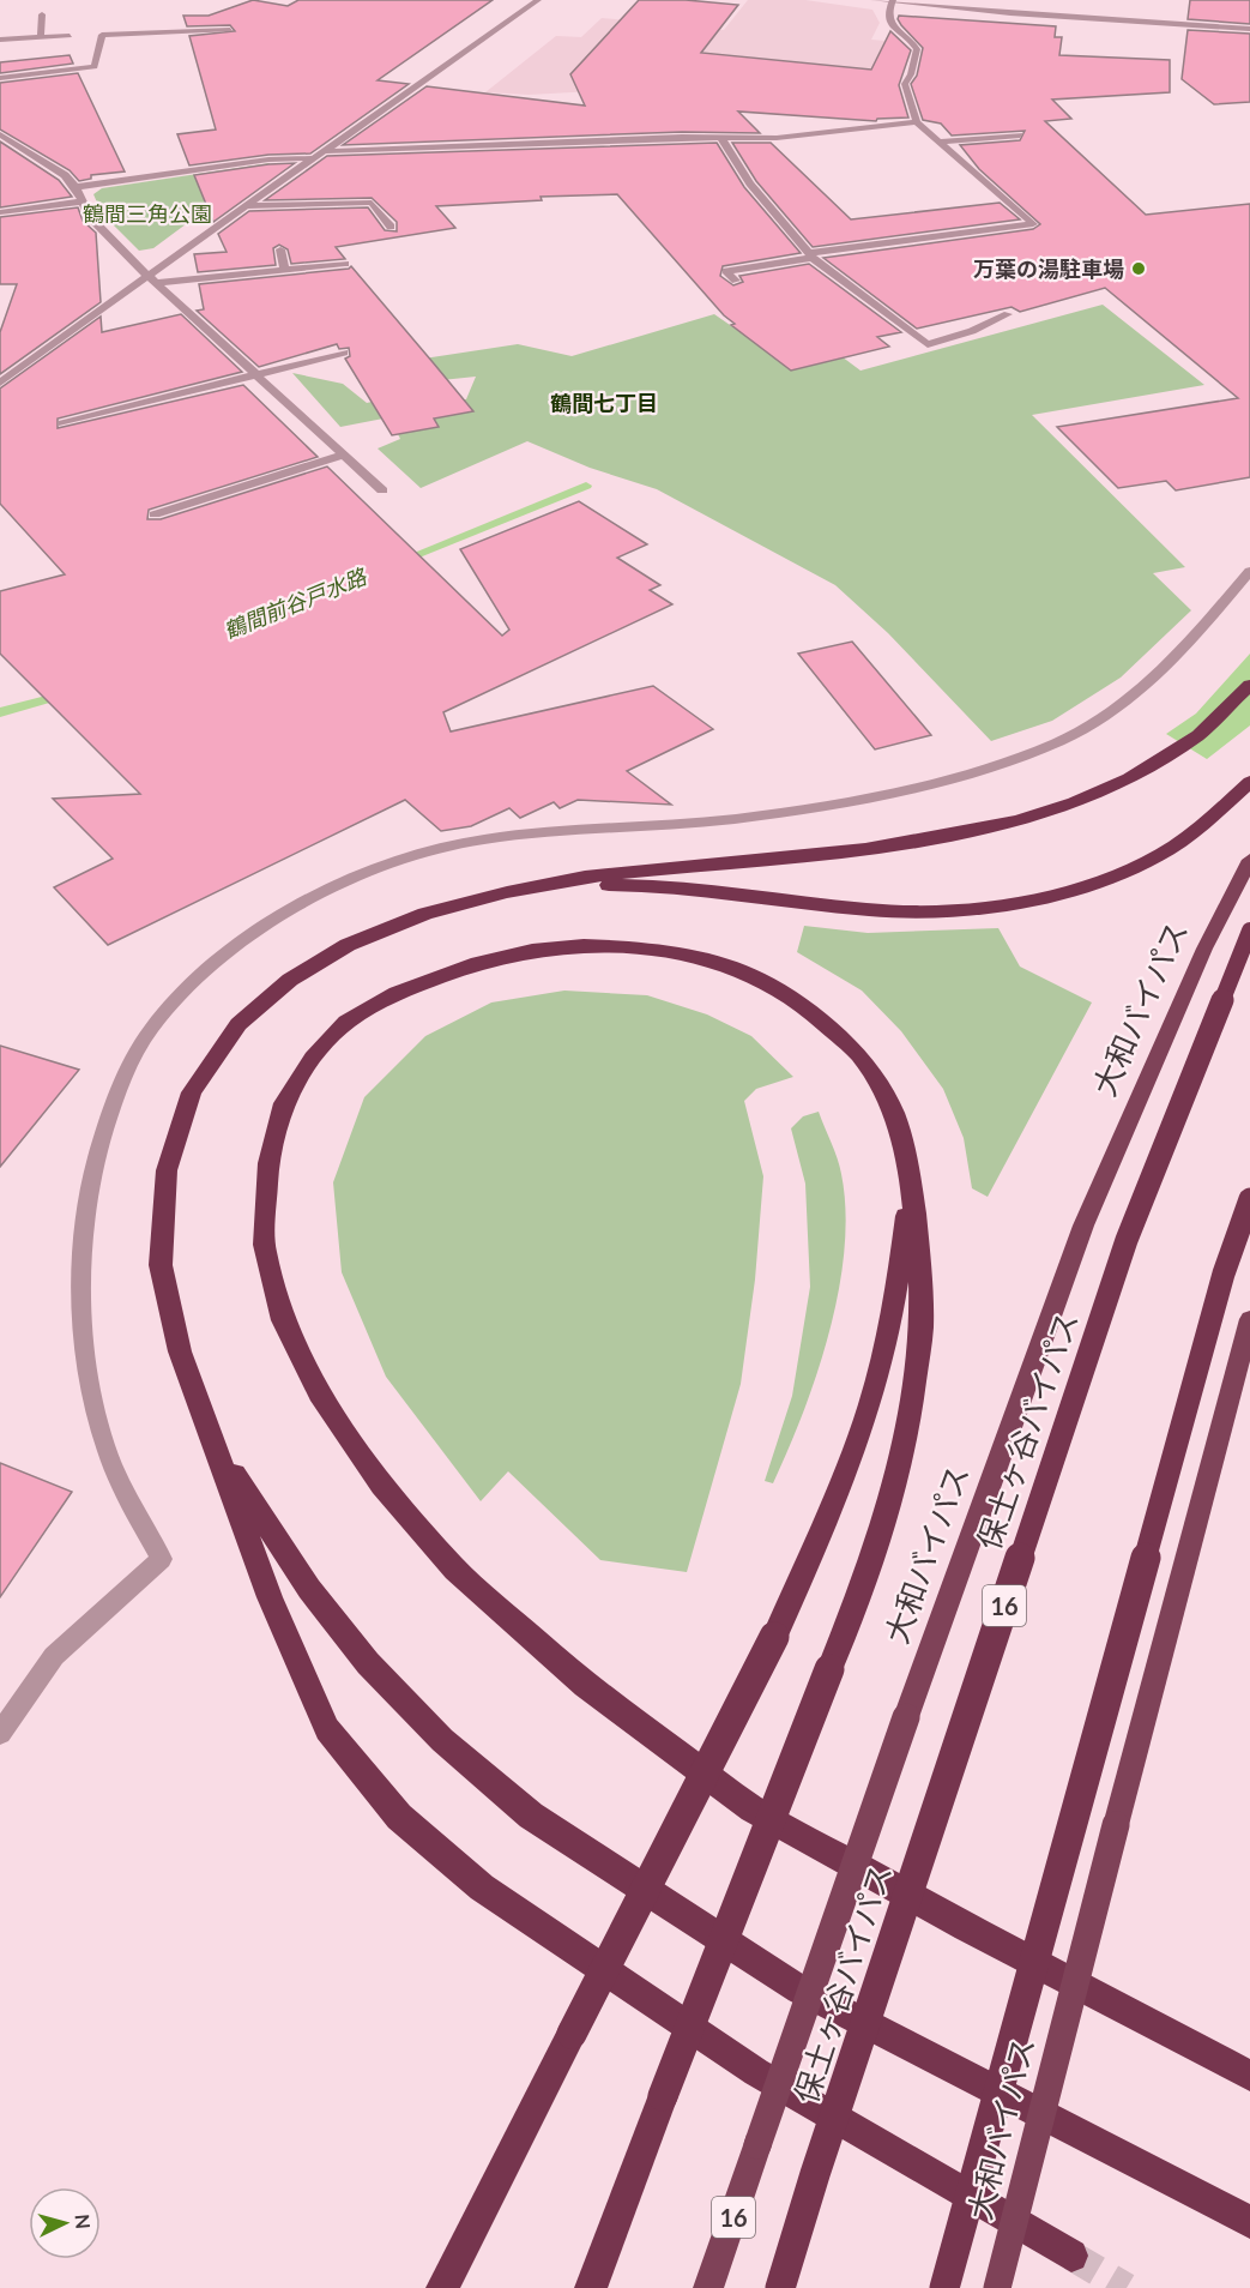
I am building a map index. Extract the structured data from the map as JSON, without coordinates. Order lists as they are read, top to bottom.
{
  "streets": {
    "highway": ["大和バイパス", "保土ヶ谷バイパス", "16"]
  },
  "districts": ["鶴間七丁目"],
  "water": ["鶴間前谷戸水路"],
  "parks": ["鶴間三角公園"],
  "places": ["万葉の湯駐車場"],
  "north": "right"
}
